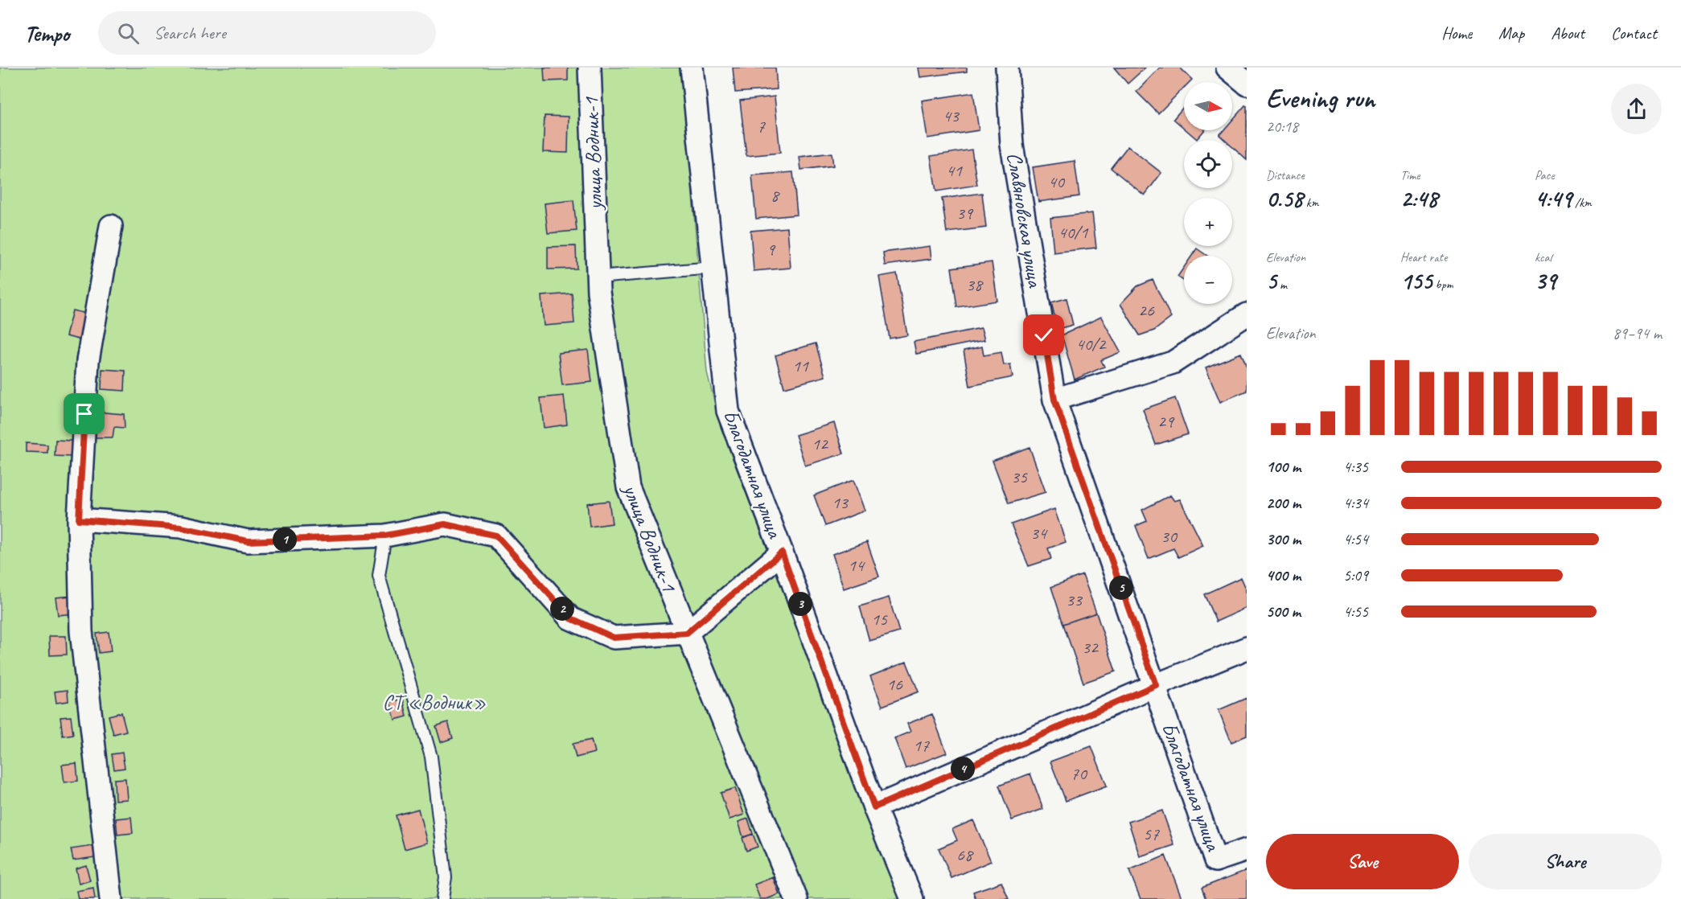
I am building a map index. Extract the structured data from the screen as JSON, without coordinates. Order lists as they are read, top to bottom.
{
  "streets": {
    "street": ["улица Водник-1", "Славяновская улица", "Благодатная улица"]
  },
  "crossings": [
    ["Славяновская улица", "Благодатная улица"]
  ],
  "parks": ["СТ «Водник»"],
  "house_numbers": [
    "43",
    "7",
    "41",
    "40",
    "8",
    "39",
    "40/1",
    "9",
    "38",
    "26",
    "40/2",
    "11",
    "29",
    "12",
    "35",
    "13",
    "34",
    "30",
    "14",
    "33",
    "15",
    "32",
    "16",
    "17",
    "70",
    "57",
    "68"
  ],
  "north": "right",
  "page": {
    "header": "Tempo",
    "search": "Search here",
    "nav": [
      "Home",
      "Map",
      "About",
      "Contact"
    ],
    "heading": ["Evening run", "20:18"],
    "map_buttons": ["+", "−"],
    "stats": [
      ["Distance", "0.58 km"],
      ["Time", "2:48"],
      ["Pace", "4:49 /km"],
      ["Elevation", "5 m"],
      ["Heart rate", "155 bpm"],
      ["kcal", "39"]
    ],
    "chart": ["Elevation", "89–94 m"],
    "list": [
      {
        "name": "100 m",
        "note": "4:35"
      },
      {
        "name": "200 m",
        "note": "4:34"
      },
      {
        "name": "300 m",
        "note": "4:54"
      },
      {
        "name": "400 m",
        "note": "5:09"
      },
      {
        "name": "500 m",
        "note": "4:55"
      }
    ],
    "pins": [
      "1",
      "5",
      "3",
      "2",
      "4"
    ],
    "buttons": ["Save", "Share"]
  }
}
